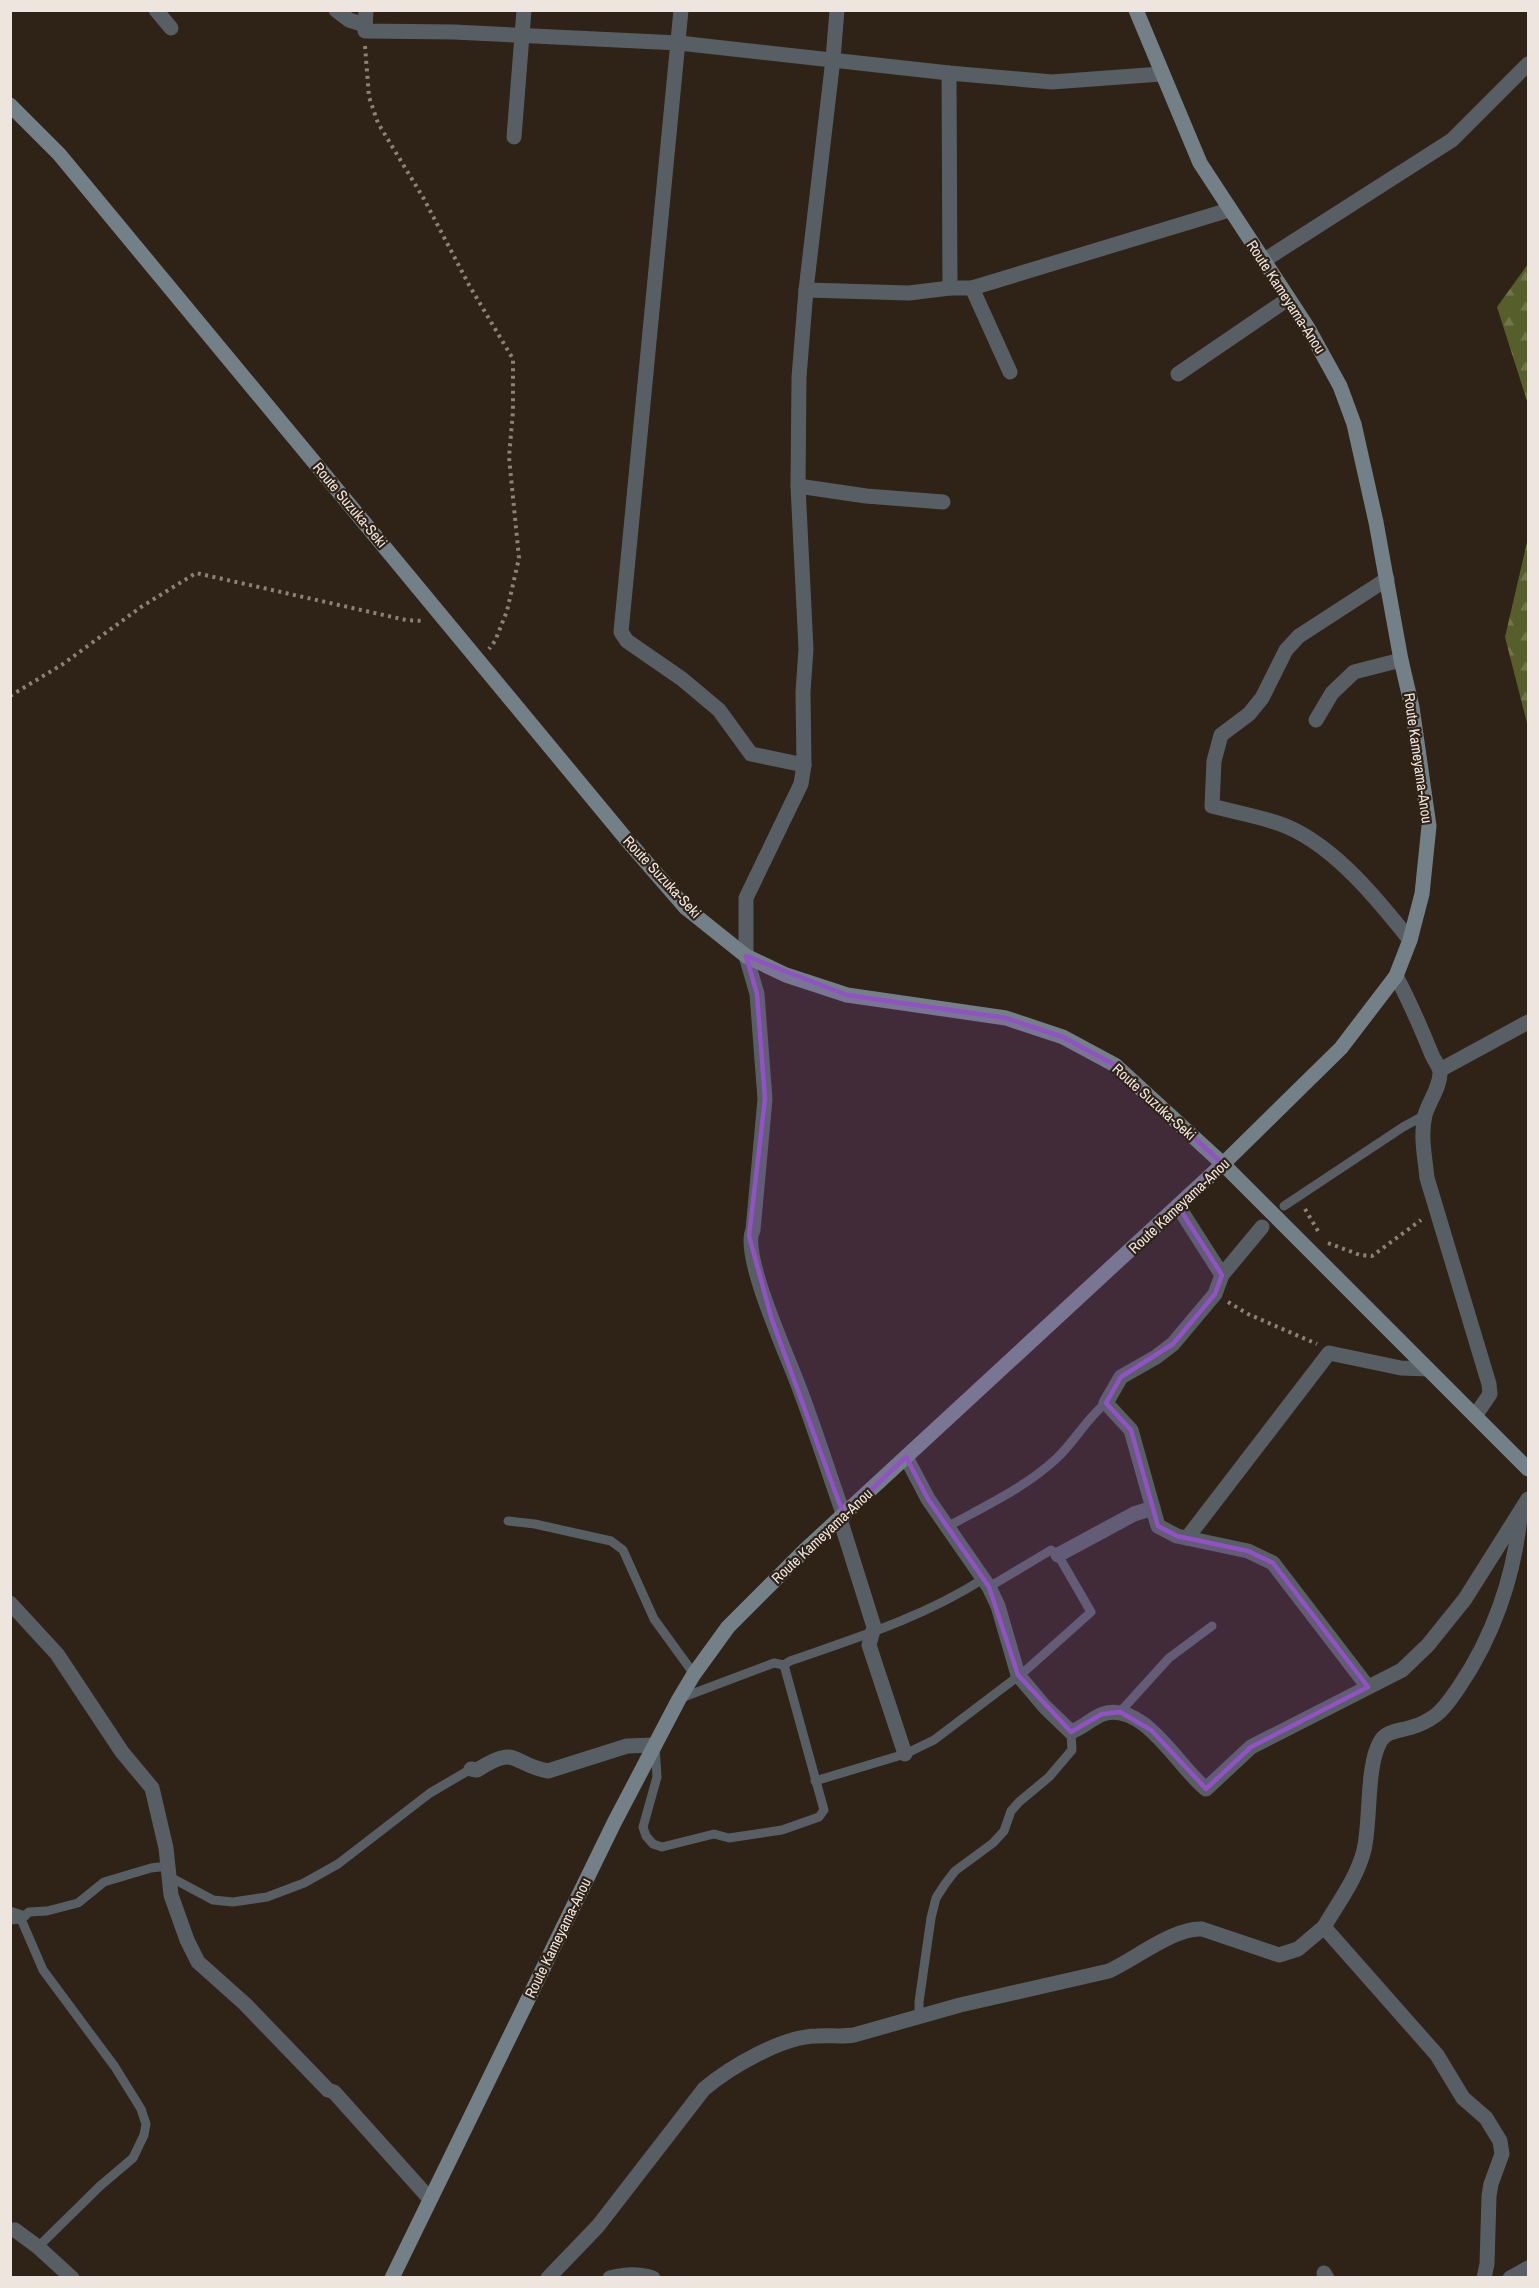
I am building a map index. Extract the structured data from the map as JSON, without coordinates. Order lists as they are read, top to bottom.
{
  "streets": {
    "main road": ["Route Kameyama-Anou", "Route Suzuka-Seki"]
  },
  "crossings": [
    ["Route Kameyama-Anou", "Route Suzuka-Seki"]
  ]
}
